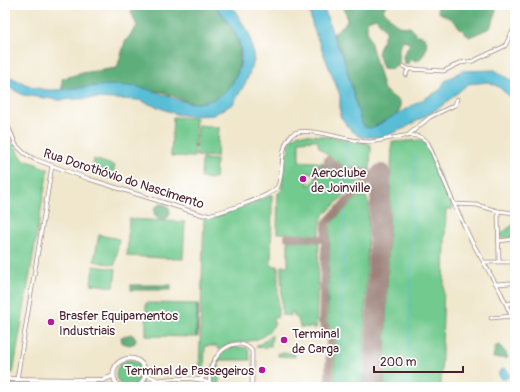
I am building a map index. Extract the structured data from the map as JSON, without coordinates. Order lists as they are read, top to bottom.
{
  "streets": {
    "street": ["Rua Dorothóvio do Nascimento"]
  },
  "places": [
    "Aeroclube de Joinville",
    "Brasfer Equipamentos Industriais",
    "Terminal de Carga",
    "Terminal de Passegeiros"
  ],
  "scale_bar": "200 m"
}
